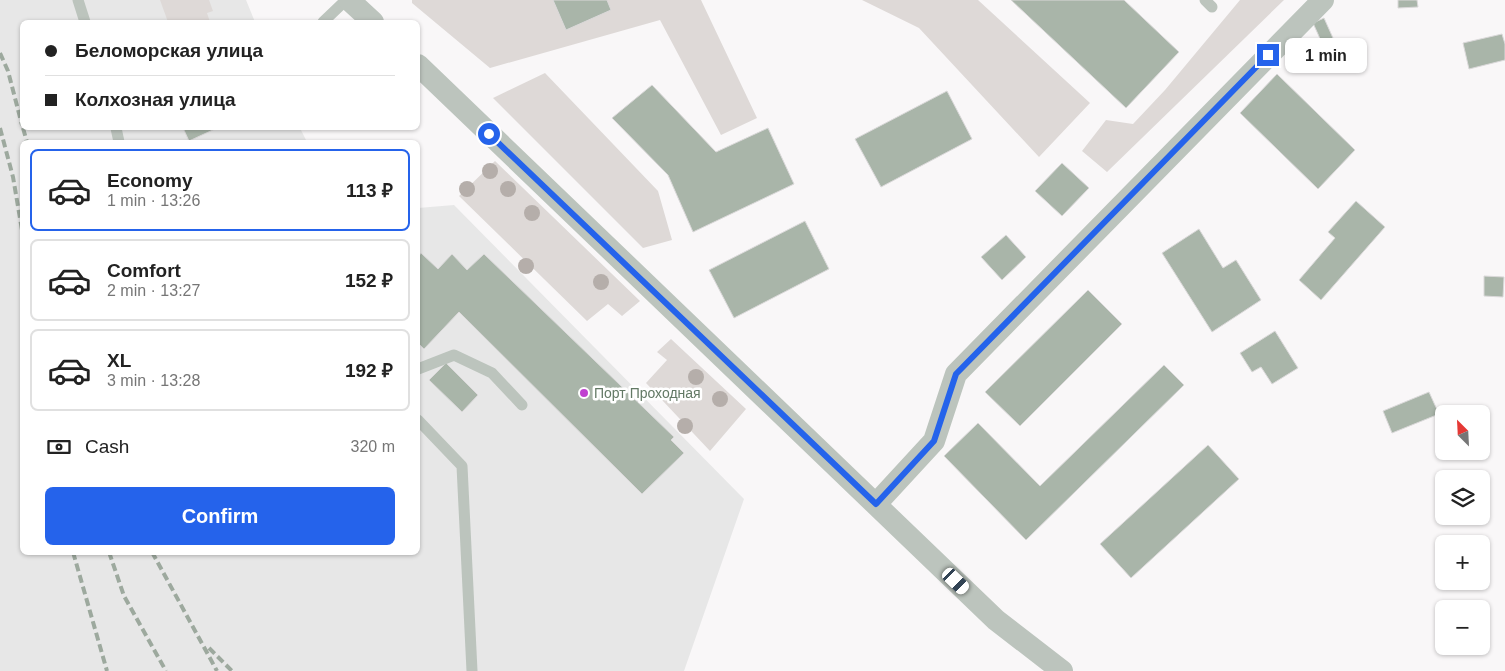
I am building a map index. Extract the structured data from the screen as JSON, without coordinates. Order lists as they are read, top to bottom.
{
  "places": ["Порт Проходная"],
  "north": "top left",
  "page": {
    "banner": ["Беломорская улица", "Колхозная улица"],
    "bubble": "1 min",
    "list": [
      {
        "name": "Economy",
        "note": "1 min · 13:26",
        "value": "113 ₽"
      },
      {
        "name": "Comfort",
        "note": "2 min · 13:27",
        "value": "152 ₽"
      },
      {
        "name": "XL",
        "note": "3 min · 13:28",
        "value": "192 ₽"
      }
    ],
    "map_buttons": ["+", "−"],
    "pay": ["Cash", "320 m"],
    "buttons": "Confirm"
  }
}
